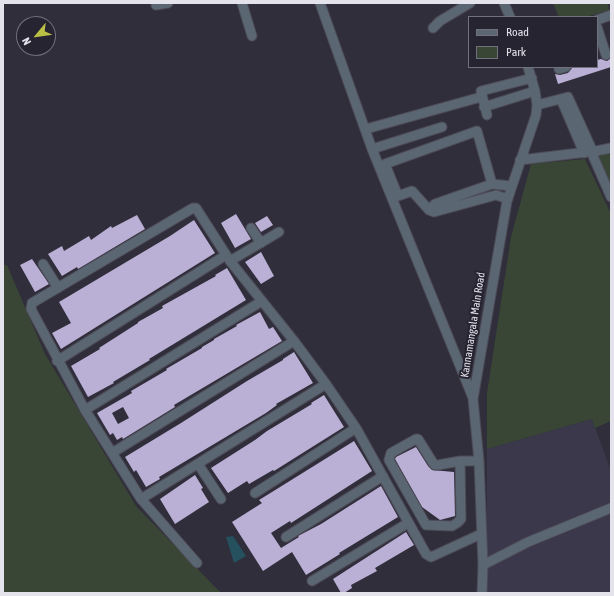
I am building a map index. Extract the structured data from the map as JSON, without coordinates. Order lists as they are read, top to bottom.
{
  "streets": {
    "street": ["Kannamangala Main Road"]
  },
  "legend": ["Road", "Park"],
  "north": "bottom left"
}
